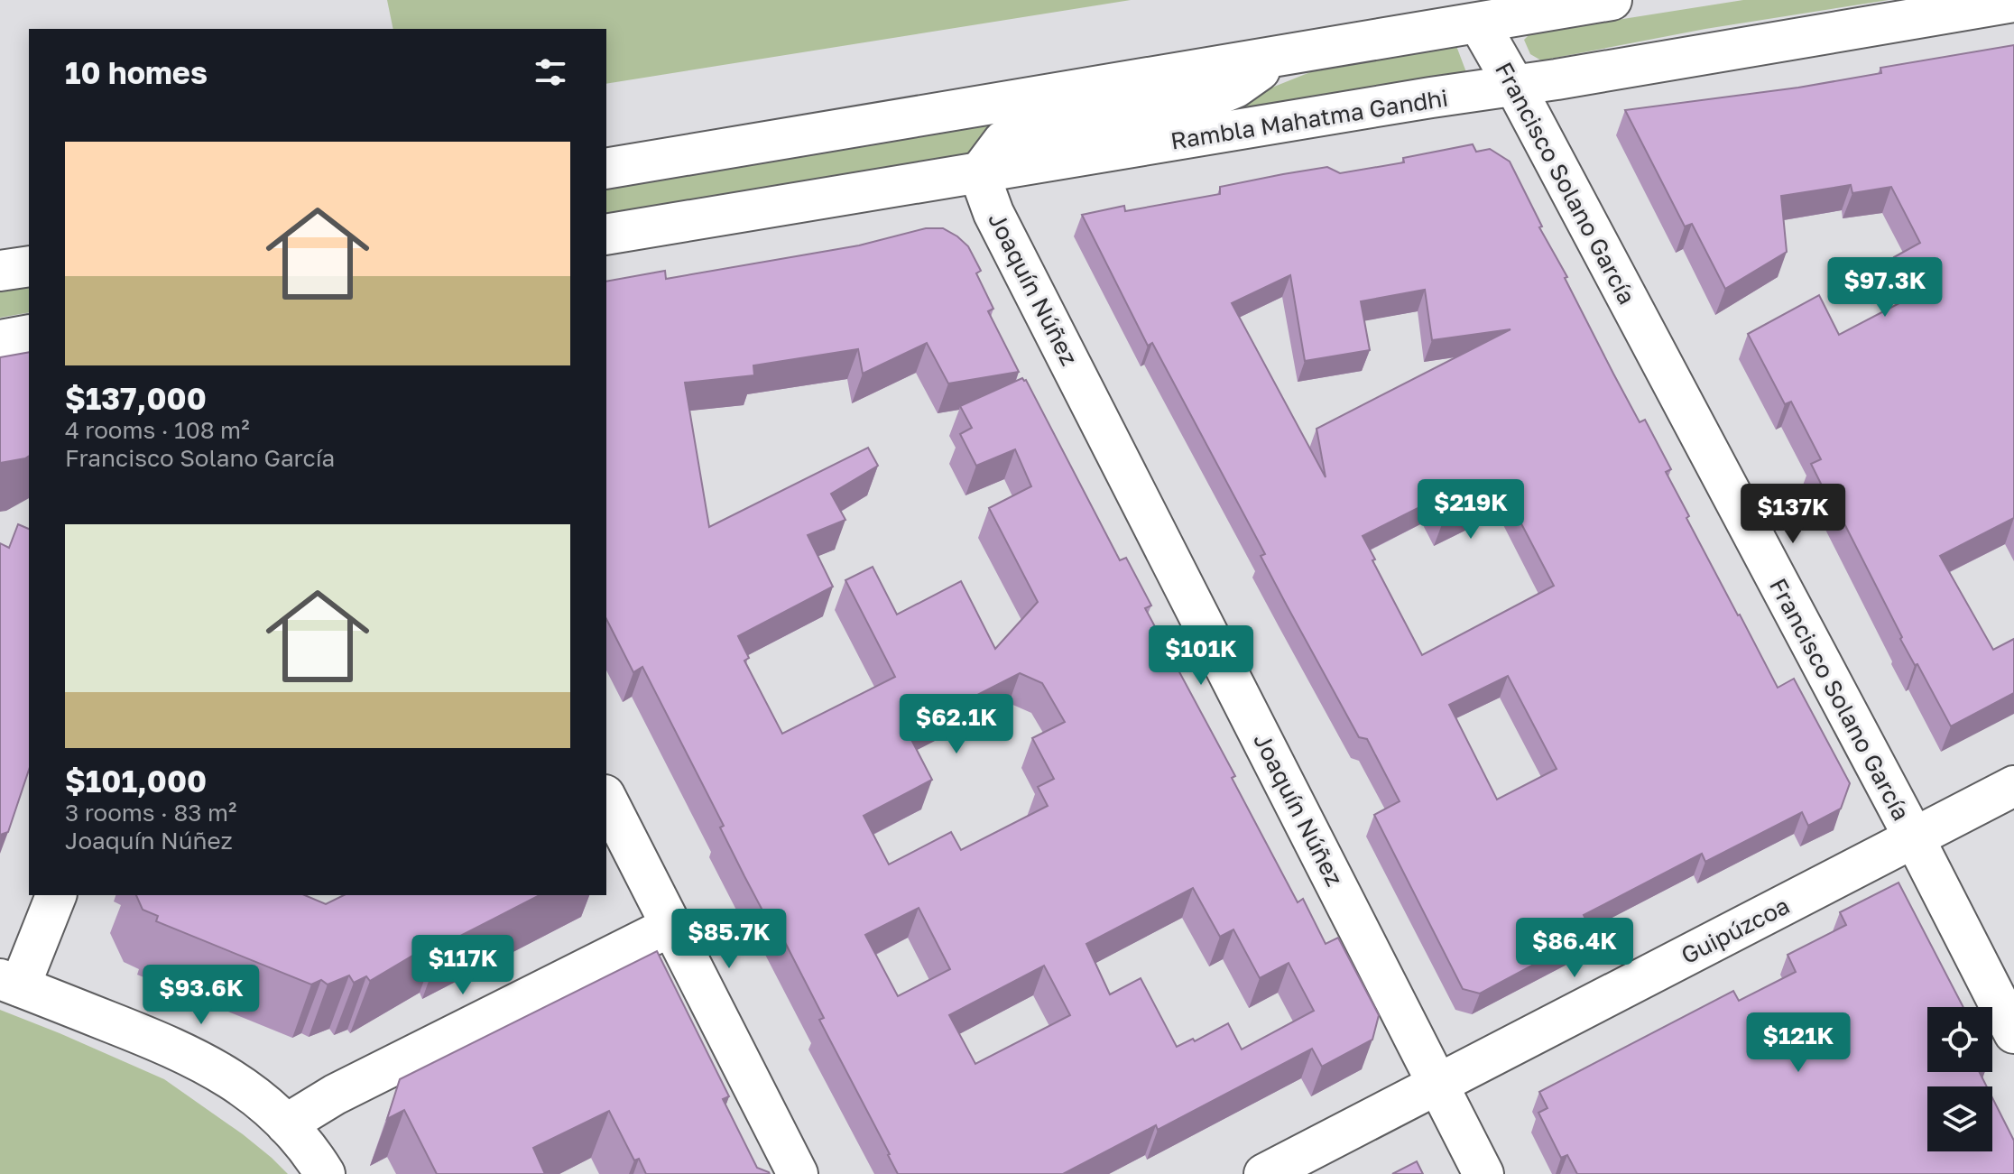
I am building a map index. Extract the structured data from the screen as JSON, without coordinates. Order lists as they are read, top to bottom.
{
  "streets": {
    "street": [
      "Rambla Mahatma Gandhi",
      "Francisco Solano García",
      "Joaquín Núñez",
      "Guipúzcoa"
    ]
  },
  "crossings": [
    ["Rambla Mahatma Gandhi", "Francisco Solano García"],
    ["Rambla Mahatma Gandhi", "Joaquín Núñez"],
    ["Francisco Solano García", "Guipúzcoa"],
    ["Joaquín Núñez", "Guipúzcoa"]
  ],
  "page": {
    "heading": "10 homes",
    "list": [
      {
        "name": "$137,000",
        "note": "4 rooms · 108 m² · Francisco Solano García"
      },
      {
        "name": "$101,000",
        "note": "3 rooms · 83 m² · Joaquín Núñez"
      }
    ],
    "price": [
      "$97.3K",
      "$219K",
      "$137K",
      "$101K",
      "$62.1K",
      "$85.7K",
      "$86.4K",
      "$117K",
      "$93.6K",
      "$121K"
    ]
  }
}
